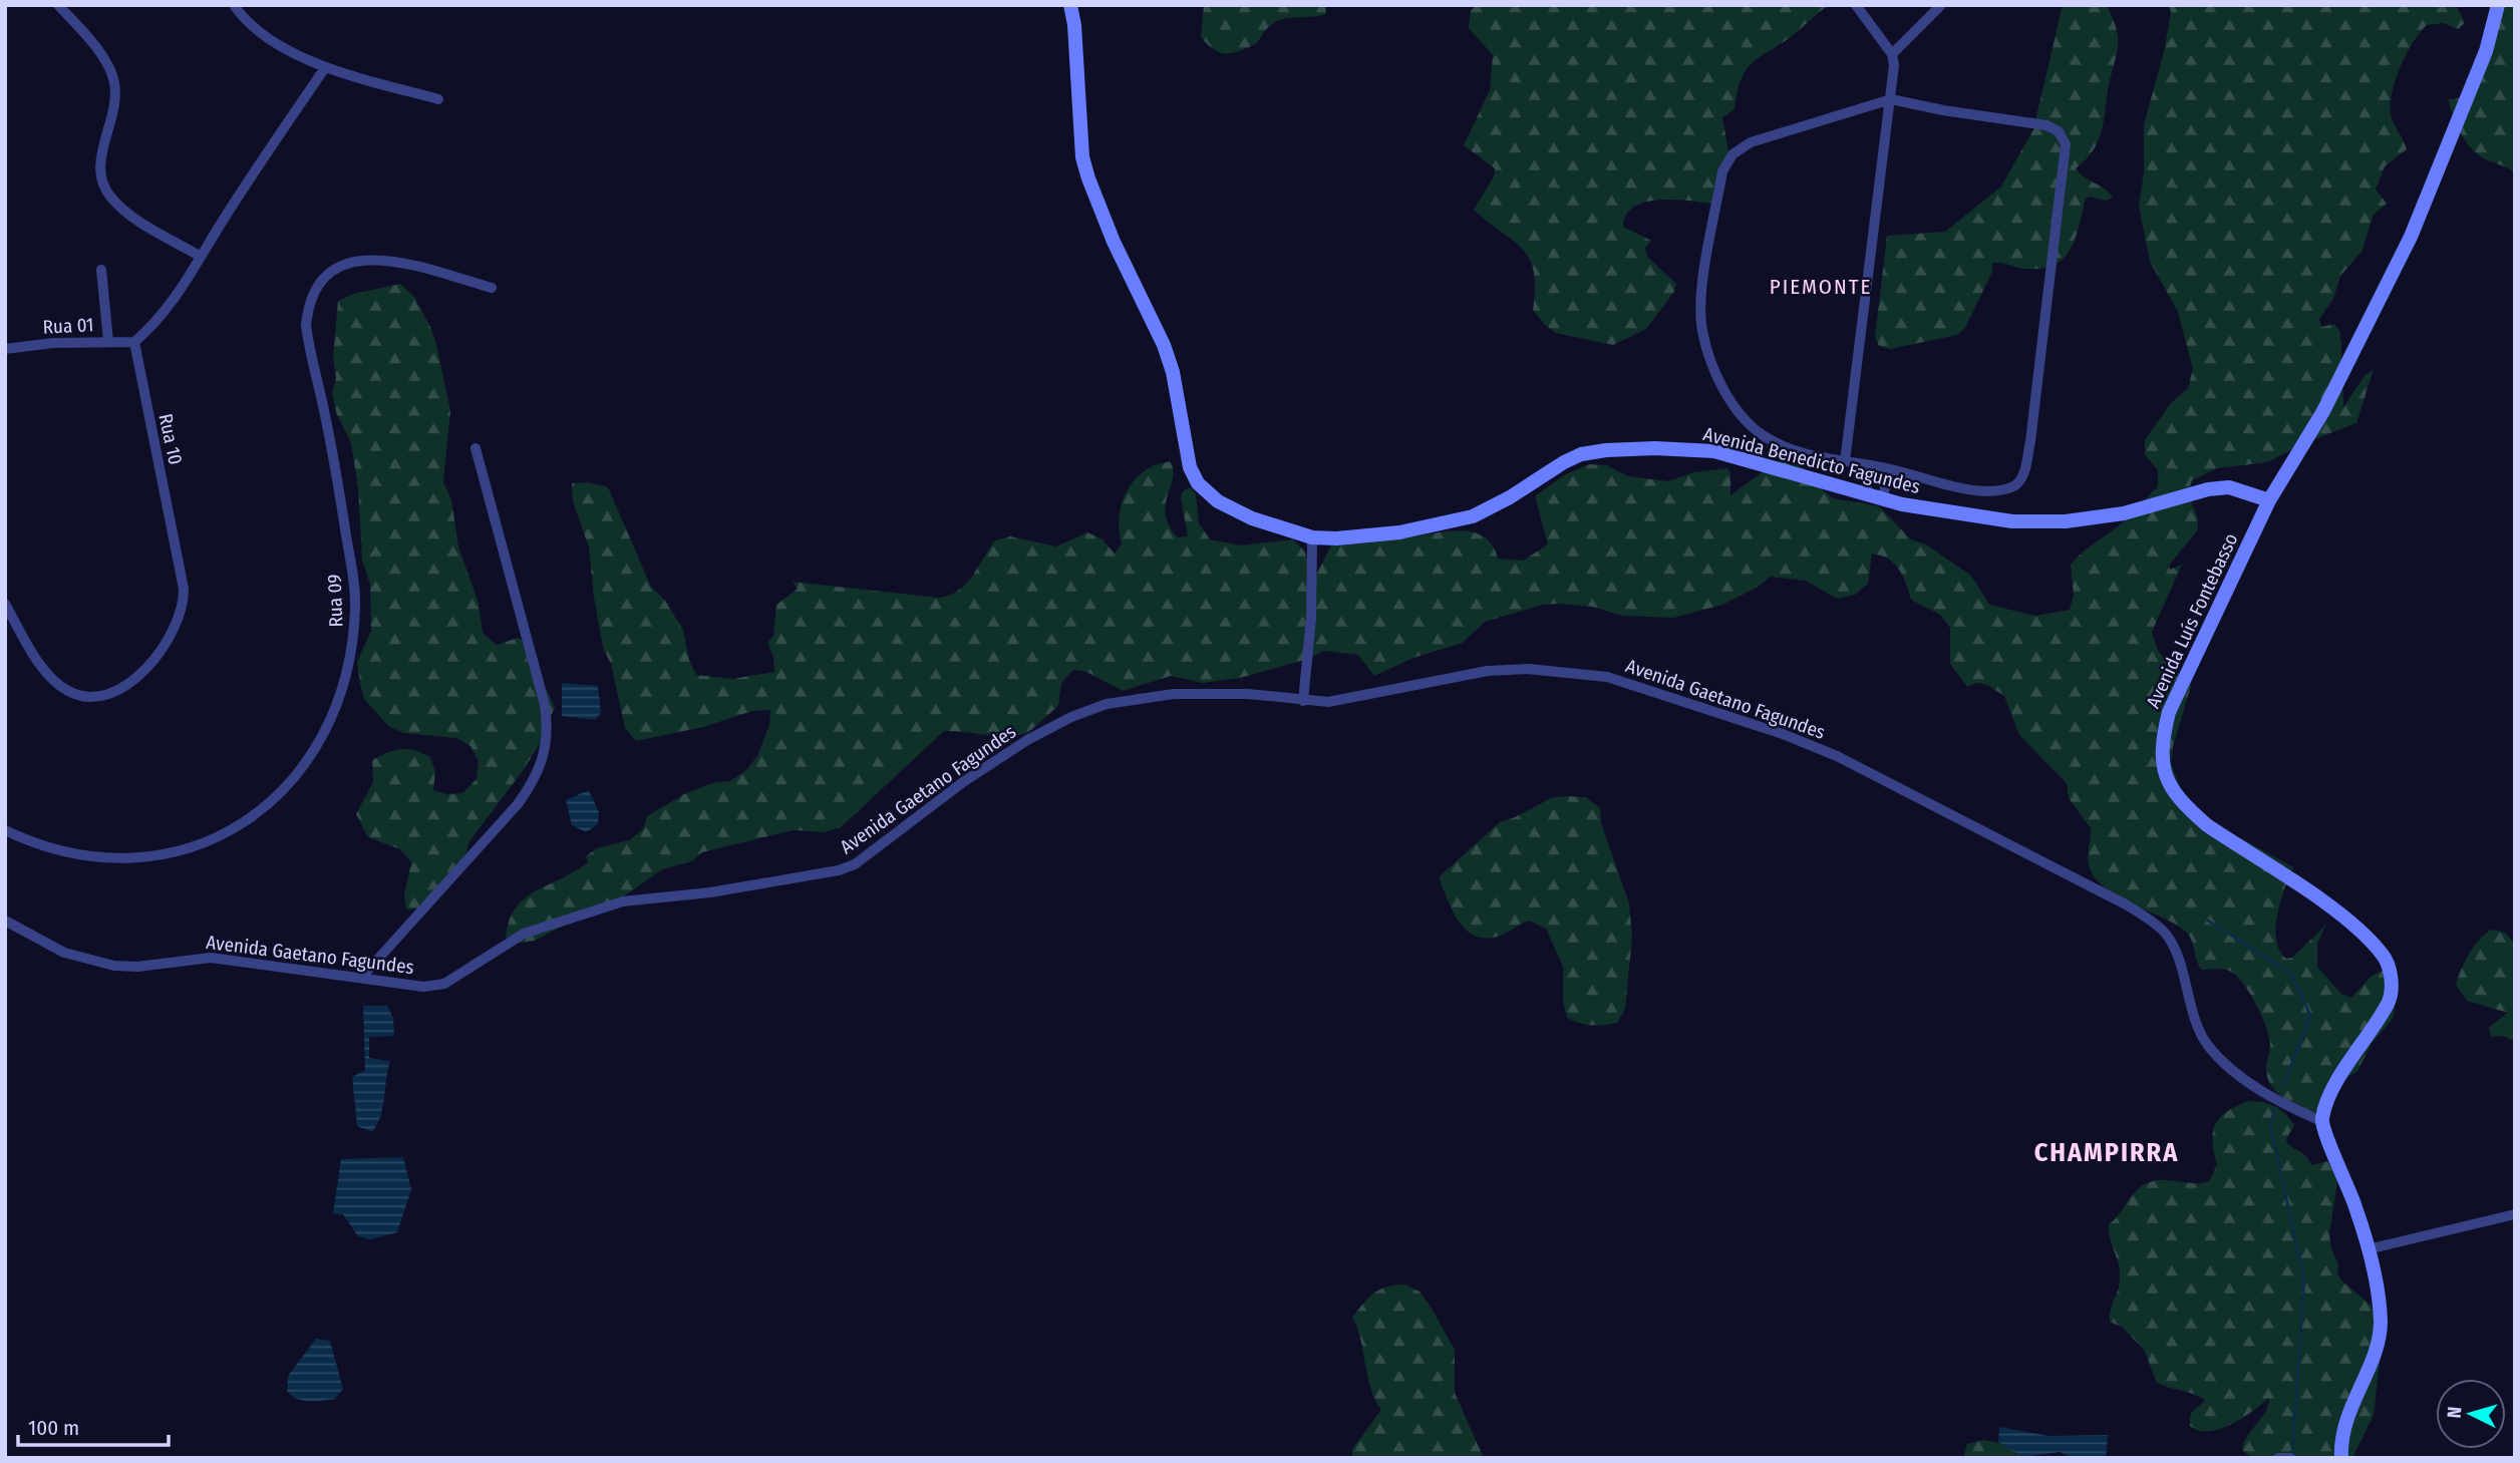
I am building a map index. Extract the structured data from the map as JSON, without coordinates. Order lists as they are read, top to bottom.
{
  "streets": {
    "street": [
      "Rua 01",
      "Rua 10",
      "Avenida Benedicto Fagundes",
      "Rua 09",
      "Avenida Luís Fontebasso",
      "Avenida Gaetano Fagundes"
    ]
  },
  "crossings": [
    ["Rua 01", "Rua 10"],
    ["Avenida Benedicto Fagundes", "Avenida Luís Fontebasso"],
    ["Avenida Luís Fontebasso", "Avenida Gaetano Fagundes"]
  ],
  "districts": ["PIEMONTE", "CHAMPIRRA"],
  "scale_bar": "100 m",
  "north": "left"
}
